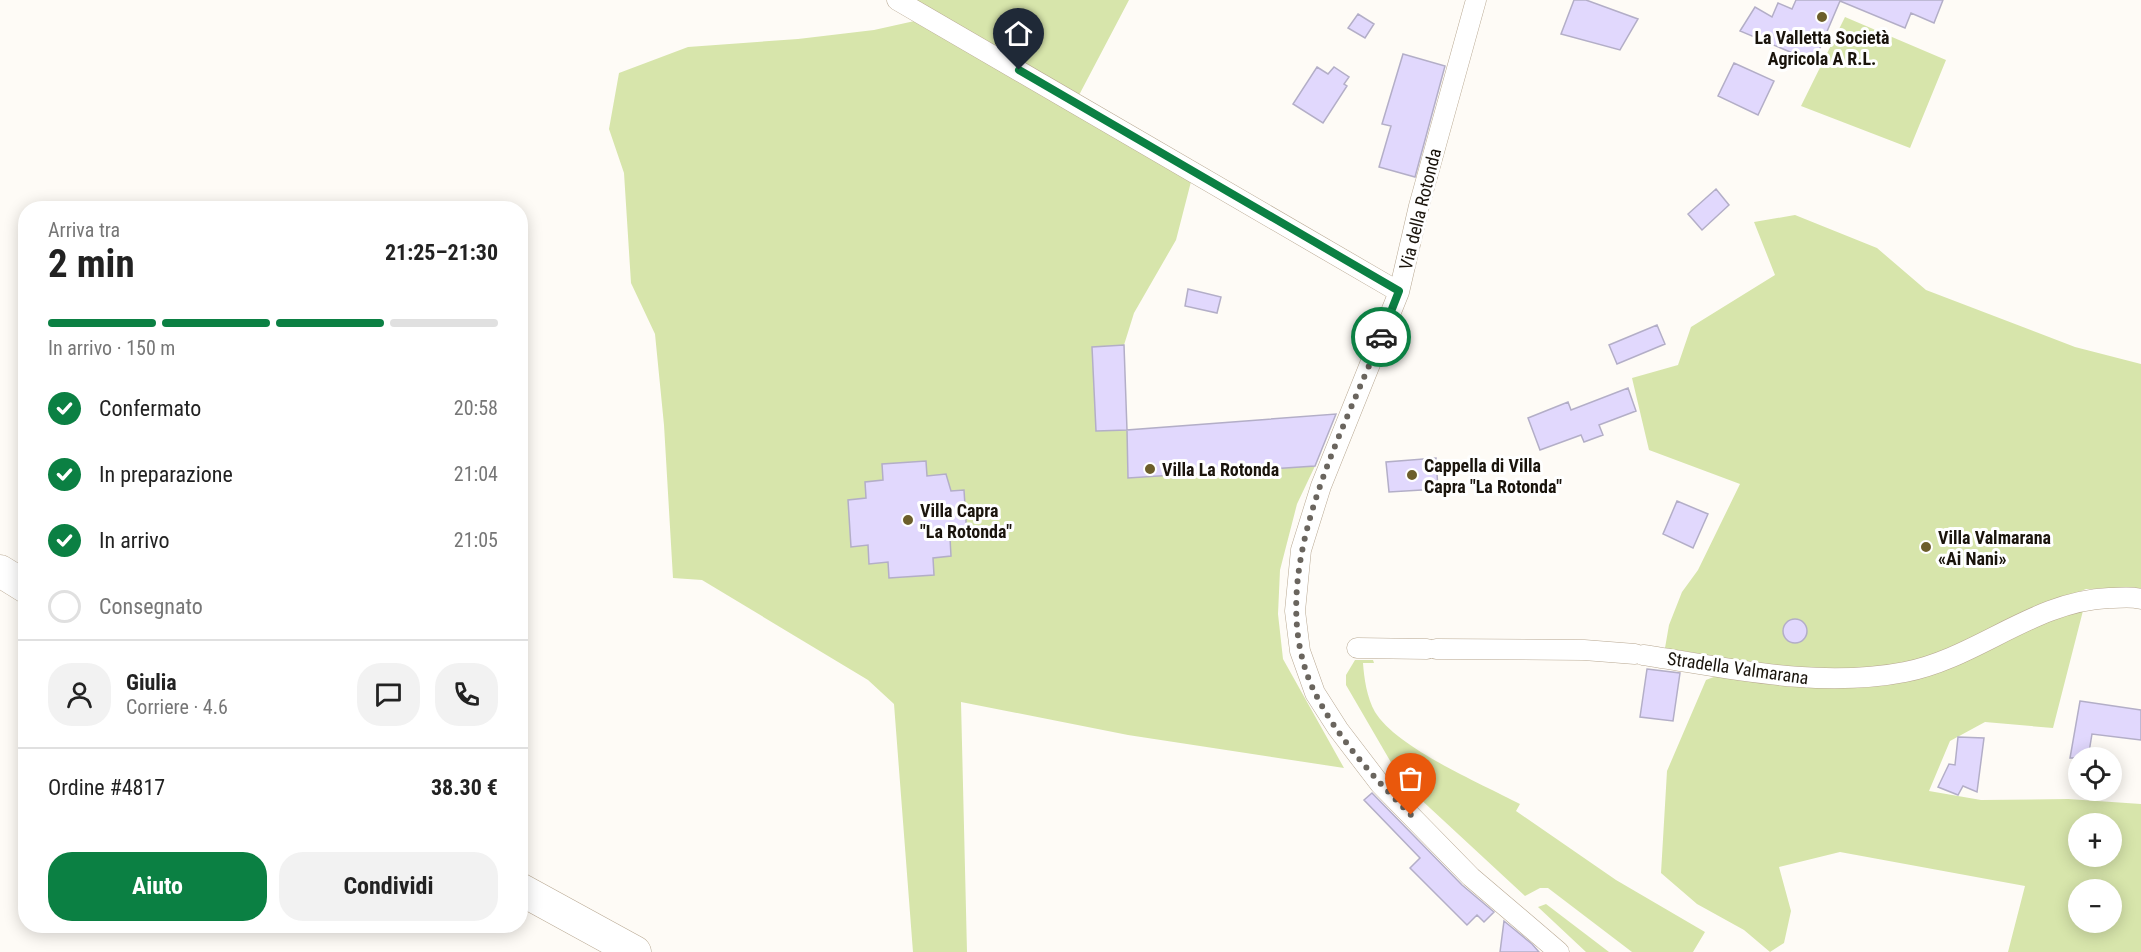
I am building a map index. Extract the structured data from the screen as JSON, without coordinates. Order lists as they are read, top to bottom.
{
  "streets": {
    "street": ["Via della Rotonda", "Stradella Valmarana"]
  },
  "places": [
    "La Valletta Società Agricola A R.L.",
    "Villa La Rotonda",
    "Cappella di Villa Capra \"La Rotonda\"",
    "Villa Capra \"La Rotonda\"",
    "Villa Valmarana «Ai Nani»"
  ],
  "page": {
    "heading": ["2 min", "Arriva tra", "21:25–21:30"],
    "panel": [
      "Giulia",
      "Corriere · 4.6",
      "Ordine #4817",
      "38.30 €"
    ],
    "bar": "In arrivo · 150 m",
    "list": [
      ["Confermato", "20:58"],
      ["In preparazione", "21:04"],
      ["In arrivo", "21:05"],
      "Consegnato"
    ],
    "map_buttons": ["+", "−"],
    "buttons": ["Aiuto", "Condividi"]
  }
}
